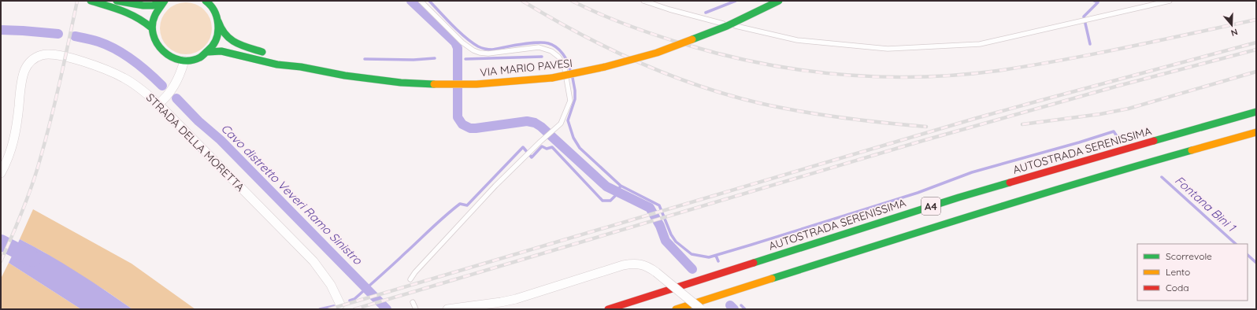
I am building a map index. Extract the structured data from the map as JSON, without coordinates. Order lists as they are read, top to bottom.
{
  "streets": {
    "main road": ["VIA MARIO PAVESI", "AUTOSTRADA SERENISSIMA", "A4"],
    "street": ["STRADA DELLA MORETTA"]
  },
  "water": ["Cavo distretto Veveri Ramo Sinistro", "Fontana Bini 1"],
  "legend": ["Scorrevole", "Lento", "Coda"],
  "north": "bottom"
}
